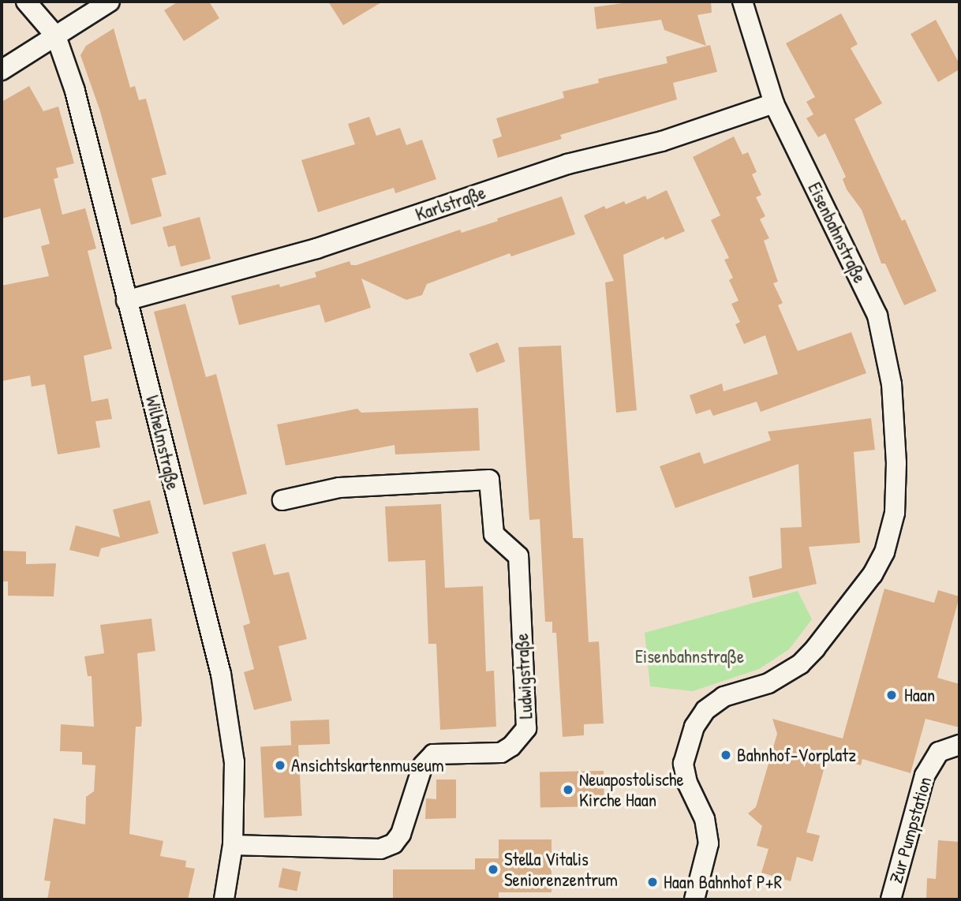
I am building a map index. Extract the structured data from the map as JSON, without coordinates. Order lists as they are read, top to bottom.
{
  "streets": {
    "street": [
      "Karlstraße",
      "Eisenbahnstraße",
      "Wilhelmstraße",
      "Ludwigstraße",
      "Zur Pumpstation"
    ]
  },
  "crossings": [
    ["Karlstraße", "Eisenbahnstraße"],
    ["Karlstraße", "Wilhelmstraße"],
    ["Wilhelmstraße", "Ludwigstraße"]
  ],
  "parks": ["Eisenbahnstraße"],
  "places": [
    "Haan",
    "Bahnhof-Vorplatz",
    "Ansichtskartenmuseum",
    "Neuapostolische Kirche Haan",
    "Stella Vitalis Seniorenzentrum",
    "Haan Bahnhof P+R"
  ]
}
